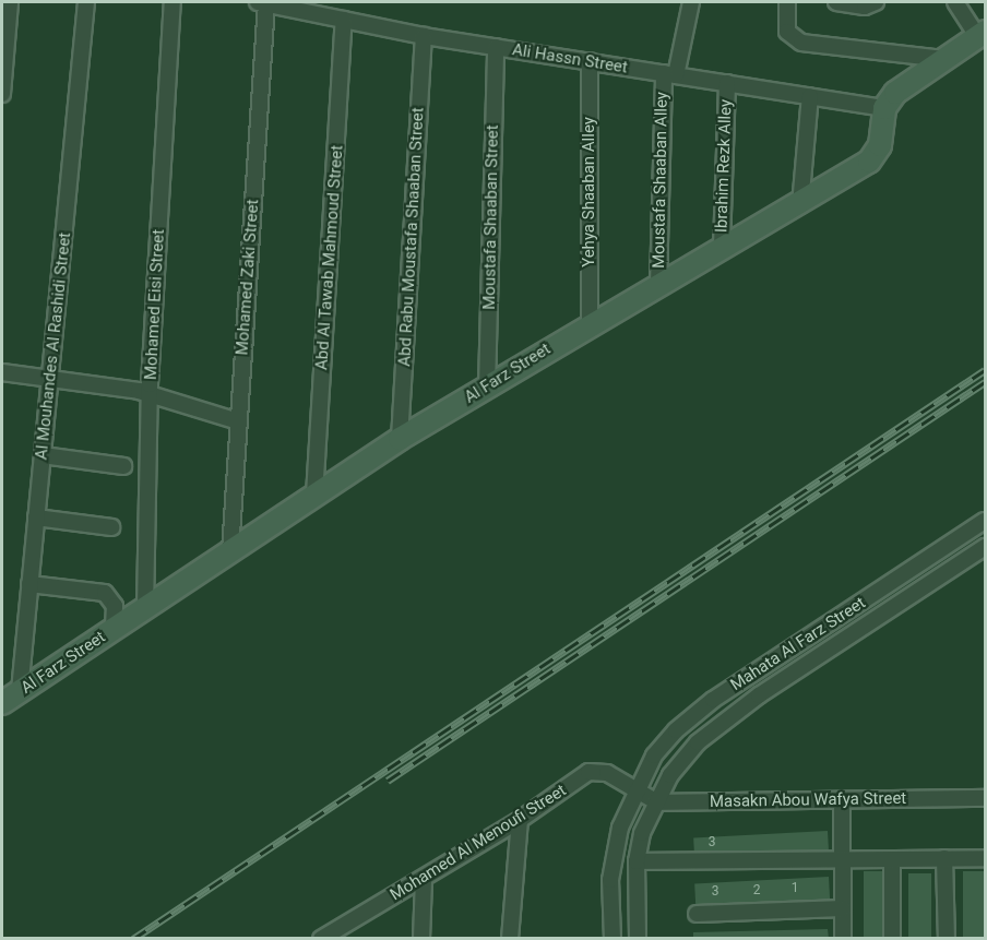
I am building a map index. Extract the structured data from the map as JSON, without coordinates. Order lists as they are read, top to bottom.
{
  "streets": {
    "street": [
      "Ali Hassn Street",
      "Ibrahim Rezk Alley",
      "Moustafa Shaaban Alley",
      "Yehya Shaaban Alley",
      "Moustafa Shaaban Street",
      "Abd Rabu Moustafa Shaaban Street",
      "Abd Al Tawab Mahmoud Street",
      "Mohamed Zaki Street",
      "Mohamed Eisi Street",
      "Al Mouhandes Al Rashidi Street",
      "Al Farz Street",
      "Mahata Al Farz Street",
      "Masakn Abou Wafya Street",
      "Mohamed Al Menoufi Street"
    ]
  },
  "crossings": [
    ["Ali Hassn Street", "Ibrahim Rezk Alley"],
    ["Ali Hassn Street", "Moustafa Shaaban Alley"],
    ["Ali Hassn Street", "Yehya Shaaban Alley"],
    ["Ali Hassn Street", "Moustafa Shaaban Street"],
    ["Ali Hassn Street", "Abd Rabu Moustafa Shaaban Street"],
    ["Ali Hassn Street", "Abd Al Tawab Mahmoud Street"],
    ["Ali Hassn Street", "Mohamed Zaki Street"],
    ["Ali Hassn Street", "Al Farz Street"],
    ["Ibrahim Rezk Alley", "Al Farz Street"],
    ["Moustafa Shaaban Alley", "Al Farz Street"],
    ["Yehya Shaaban Alley", "Al Farz Street"],
    ["Moustafa Shaaban Street", "Al Farz Street"],
    ["Abd Rabu Moustafa Shaaban Street", "Al Farz Street"],
    ["Abd Al Tawab Mahmoud Street", "Al Farz Street"],
    ["Mohamed Zaki Street", "Al Farz Street"],
    ["Mohamed Eisi Street", "Al Farz Street"],
    ["Al Mouhandes Al Rashidi Street", "Al Farz Street"],
    ["Mahata Al Farz Street", "Masakn Abou Wafya Street"],
    ["Mahata Al Farz Street", "Mohamed Al Menoufi Street"],
    ["Masakn Abou Wafya Street", "Mohamed Al Menoufi Street"]
  ],
  "house_numbers": [
    "3",
    "1",
    "2",
    "3"
  ]
}
